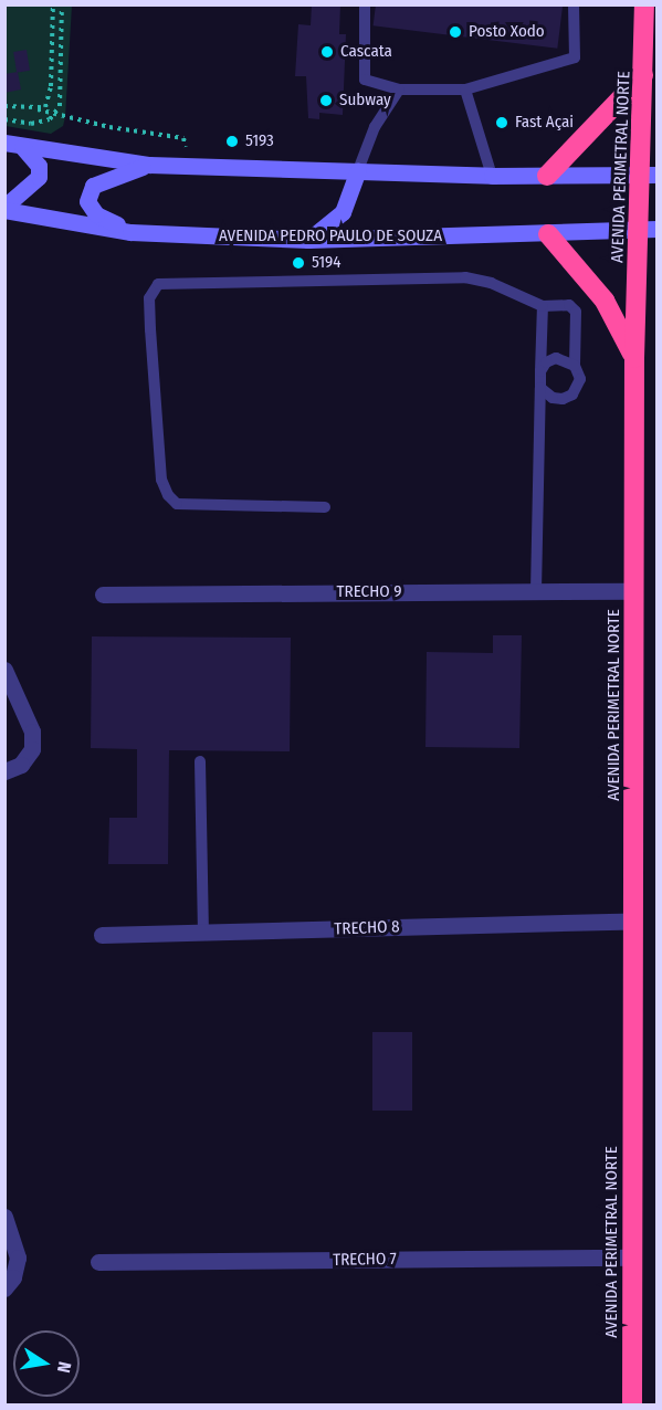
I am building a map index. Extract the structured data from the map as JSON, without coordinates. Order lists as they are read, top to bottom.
{
  "streets": {
    "highway": ["AVENIDA PERIMETRAL NORTE"],
    "main road": ["AVENIDA PEDRO PAULO DE SOUZA"],
    "street": ["TRECHO 9", "TRECHO 8", "TRECHO 7"]
  },
  "crossings": [
    ["AVENIDA PERIMETRAL NORTE", "AVENIDA PEDRO PAULO DE SOUZA"],
    ["AVENIDA PERIMETRAL NORTE", "TRECHO 9"],
    ["AVENIDA PERIMETRAL NORTE", "TRECHO 8"],
    ["AVENIDA PERIMETRAL NORTE", "TRECHO 7"]
  ],
  "places": [
    "Posto Xodo",
    "Cascata",
    "Subway",
    "Fast Açai",
    "5193",
    "5194"
  ],
  "north": "right"
}
